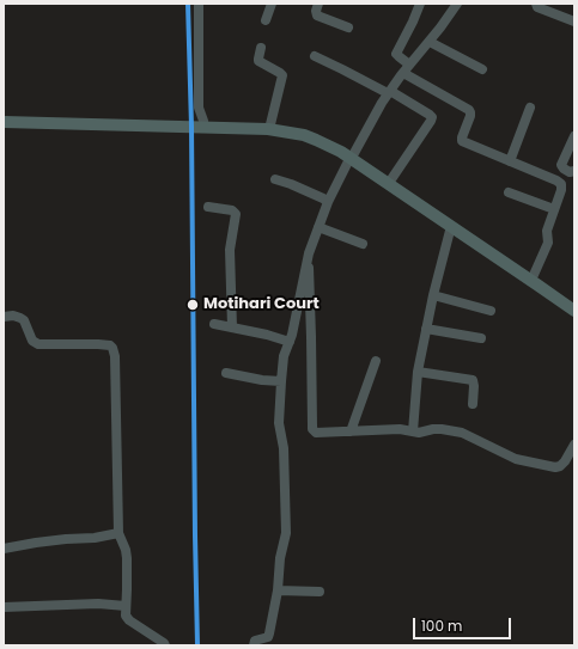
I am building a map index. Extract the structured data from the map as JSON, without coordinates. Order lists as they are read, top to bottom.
{
  "places": ["Motihari Court"],
  "scale_bar": "100 m"
}
